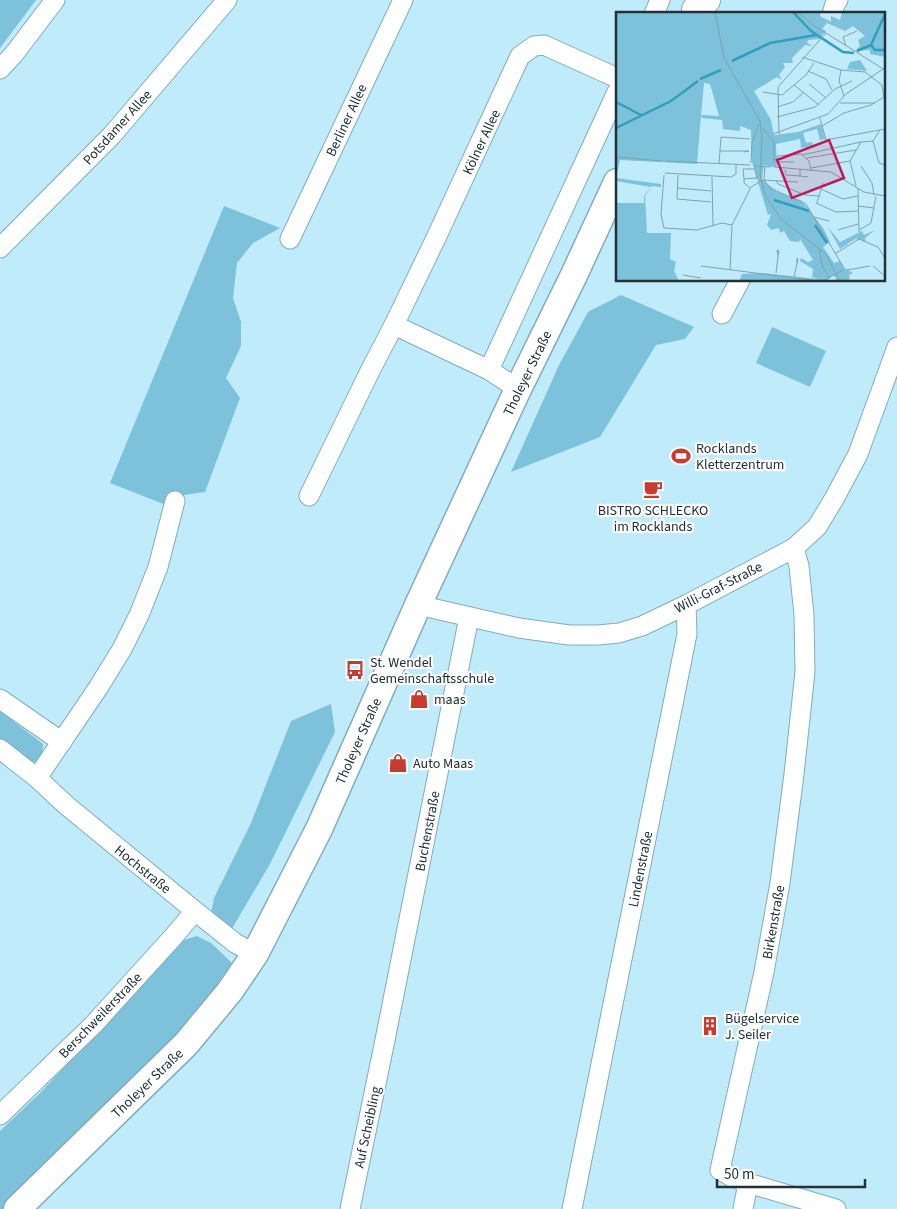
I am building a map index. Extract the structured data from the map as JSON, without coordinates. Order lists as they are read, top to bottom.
{
  "streets": {
    "main road": ["Tholeyer Straße"],
    "street": [
      "Berliner Allee",
      "Potsdamer Allee",
      "Kölner Allee",
      "Willi-Graf-Straße",
      "Buchenstraße",
      "Hochstraße",
      "Lindenstraße",
      "Birkenstraße",
      "Berschweilerstraße",
      "Auf Scheibling"
    ]
  },
  "crossings": [
    ["Tholeyer Straße", "Willi-Graf-Straße"],
    ["Tholeyer Straße", "Hochstraße"],
    ["Willi-Graf-Straße", "Buchenstraße"],
    ["Willi-Graf-Straße", "Lindenstraße"],
    ["Willi-Graf-Straße", "Birkenstraße"],
    ["Buchenstraße", "Auf Scheibling"],
    ["Hochstraße", "Berschweilerstraße"]
  ],
  "places": {
    "sports": ["Rocklands Kletterzentrum"],
    "cafe": ["BISTRO SCHLECKO im Rocklands"],
    "bus stop": ["St. Wendel Gemeinschaftsschule"],
    "shop": ["maas", "Auto Maas"],
    "building": ["Bügelservice J. Seiler"]
  },
  "scale_bar": "50 m"
}
